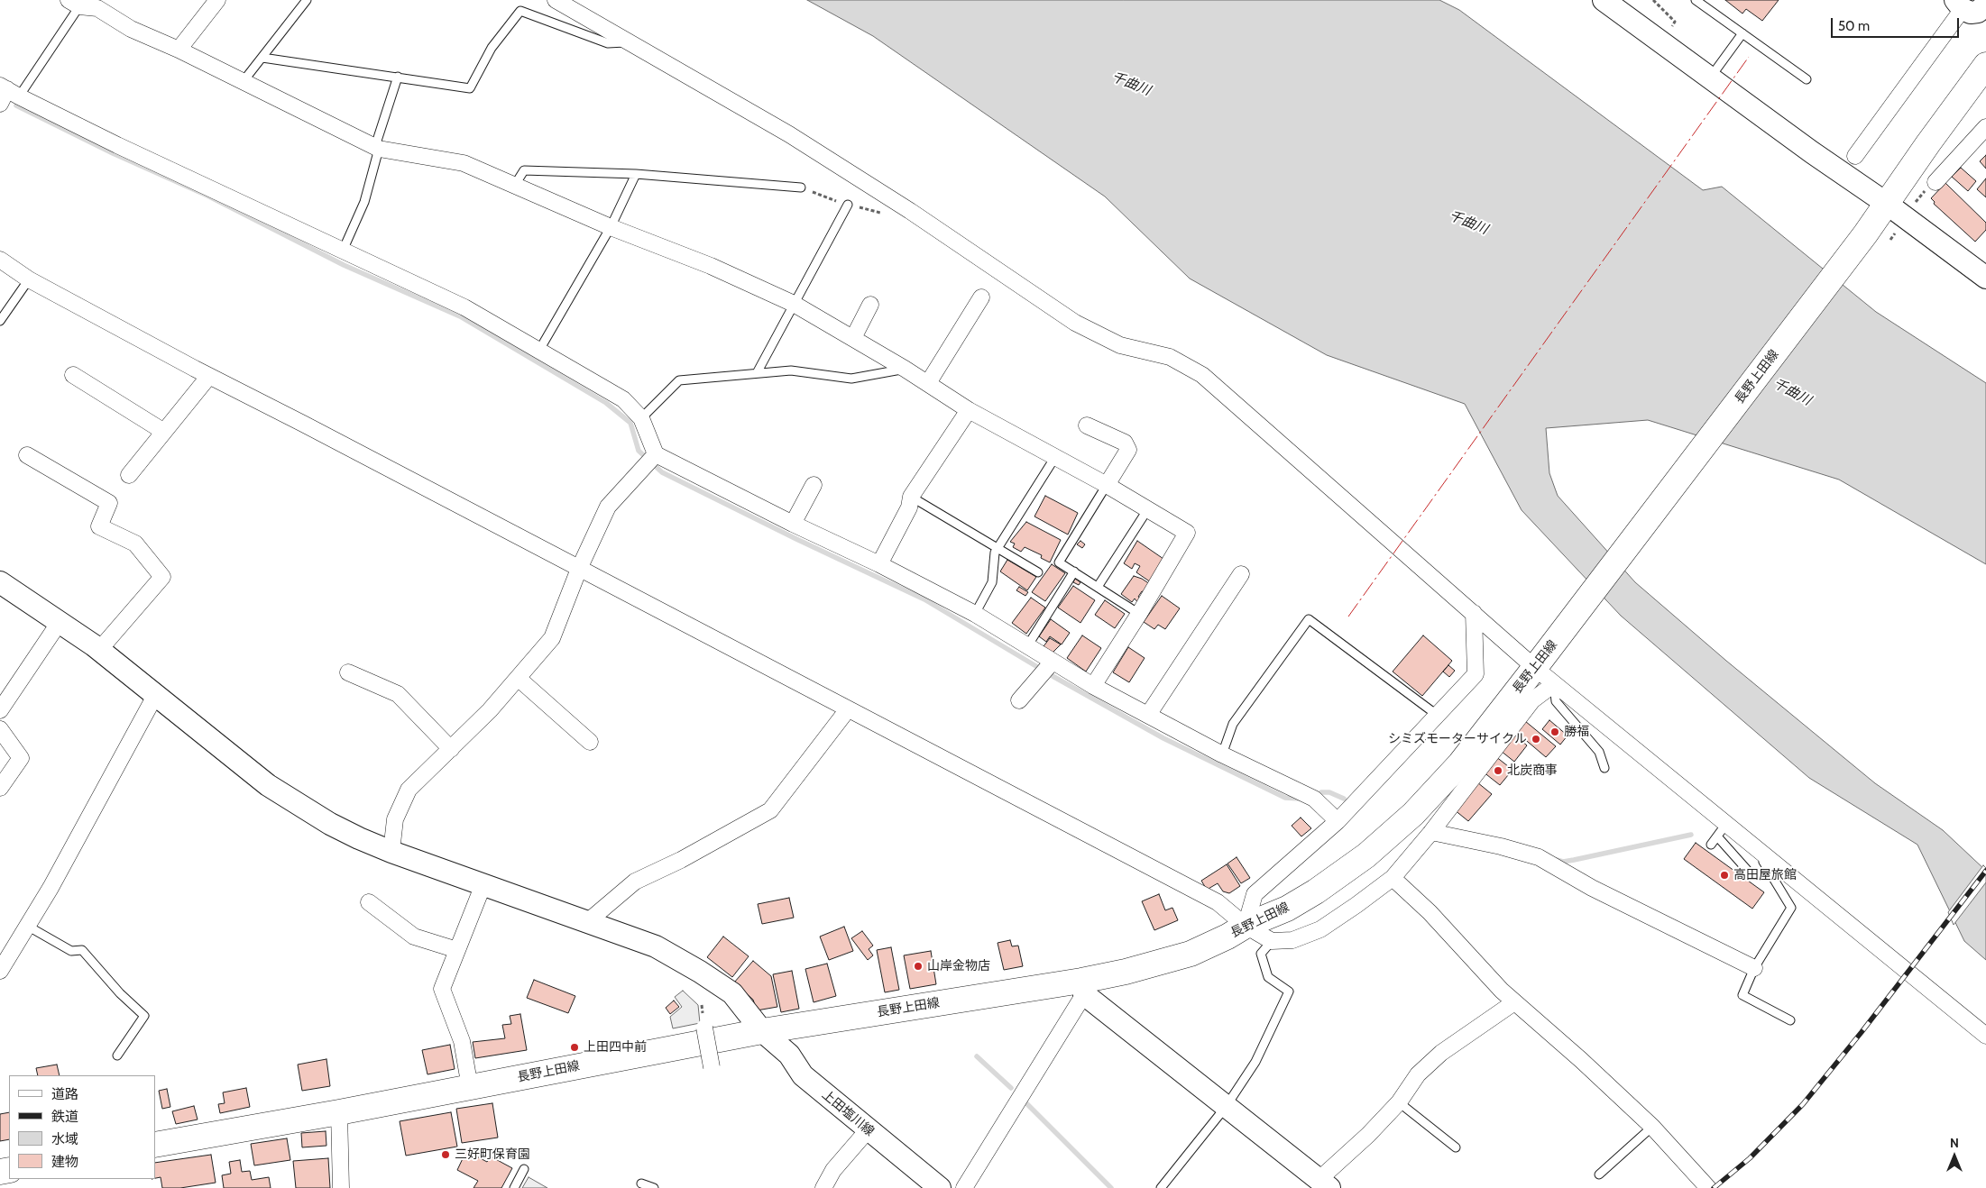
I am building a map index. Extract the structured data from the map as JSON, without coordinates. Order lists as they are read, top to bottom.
{
  "streets": {
    "main road": ["長野上田線"],
    "street": ["上田塩川線"]
  },
  "crossings": [
    ["長野上田線", "上田塩川線"]
  ],
  "water": ["千曲川"],
  "places": [
    "勝福",
    "シミズモーターサイクル",
    "北炭商事",
    "高田屋旅館",
    "山岸金物店",
    "上田四中前",
    "三好町保育園"
  ],
  "legend": [
    "道路",
    "鉄道",
    "水域",
    "建物"
  ],
  "scale_bar": "50 m",
  "north": "top"
}
